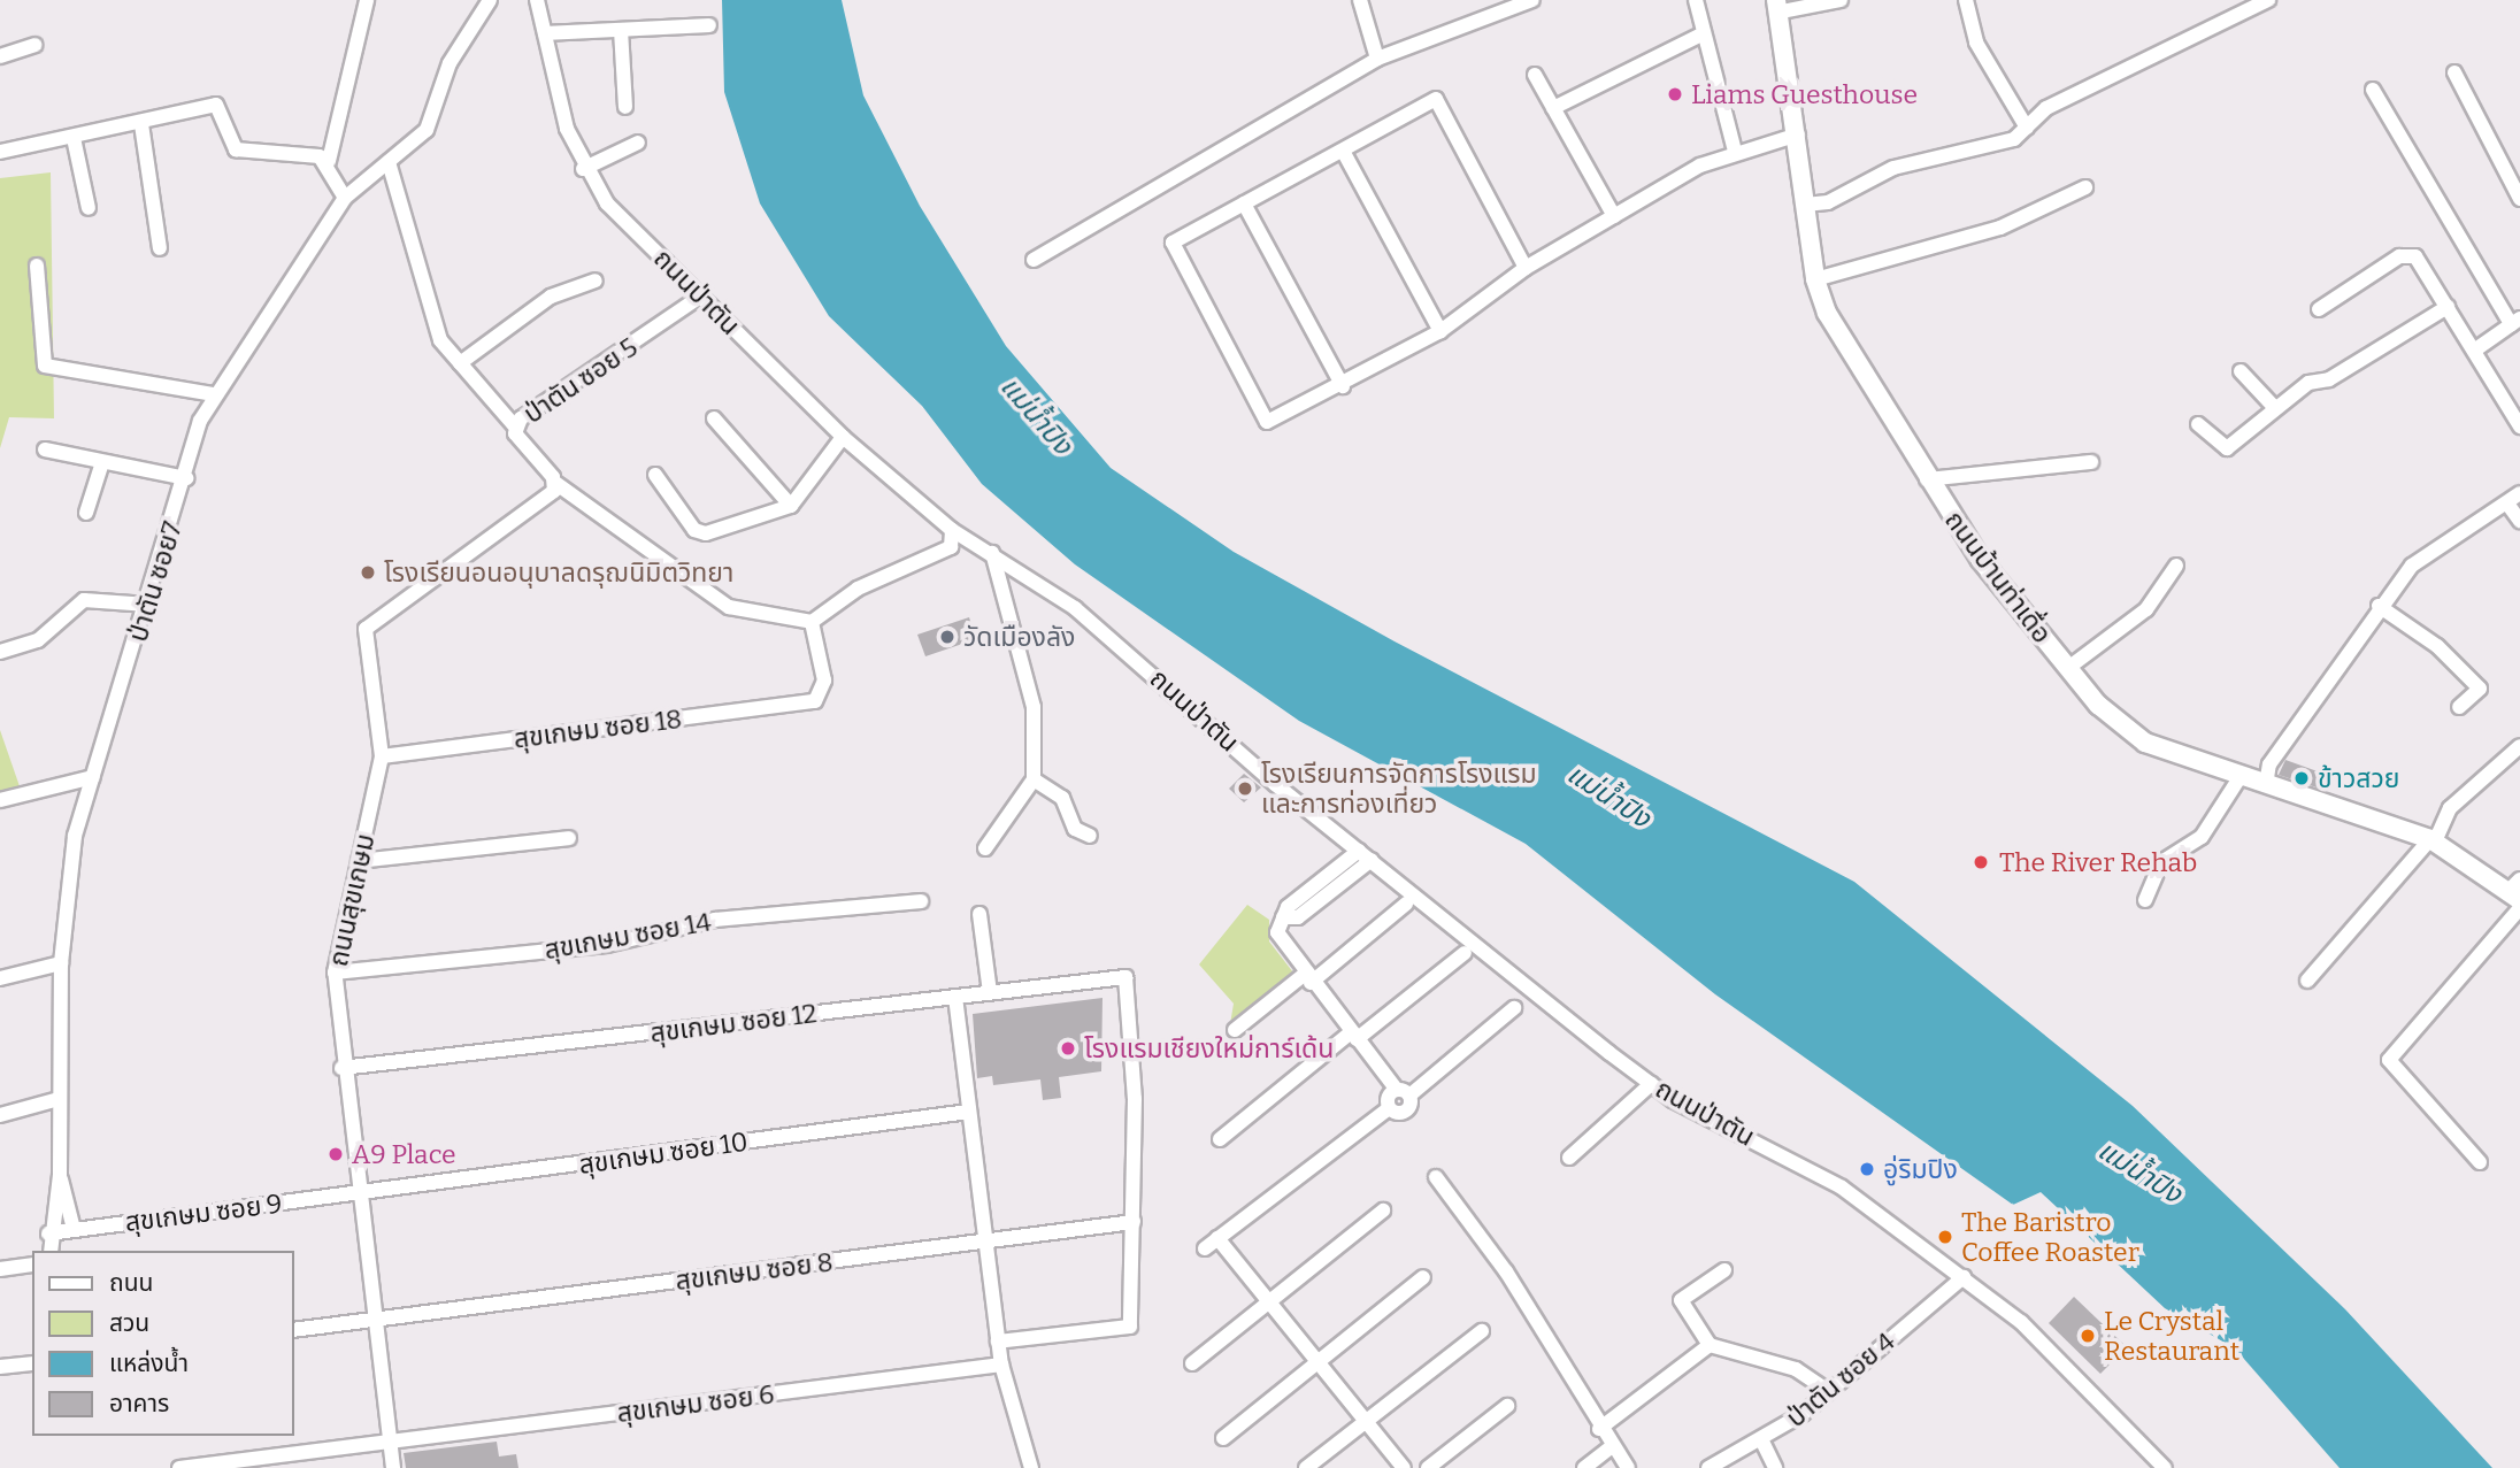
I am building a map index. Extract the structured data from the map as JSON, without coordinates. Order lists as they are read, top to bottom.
{
  "streets": {
    "street": [
      "ถนนป่าตัน",
      "ป่าตัน ซอย 5",
      "ถนนบ้านท่าเดื่อ",
      "ป่าตัน ซอย7",
      "สุขเกษม ซอย 18",
      "ถนนสุขเกษม",
      "สุขเกษม ซอย 14",
      "สุขเกษม ซอย 12",
      "สุขเกษม ซอย 10",
      "สุขเกษม ซอย 9",
      "สุขเกษม ซอย 8",
      "ป่าตัน ซอย 4",
      "สุขเกษม ซอย 6"
    ]
  },
  "crossings": [
    ["ถนนป่าตัน", "ป่าตัน ซอย 5"],
    ["ถนนป่าตัน", "ป่าตัน ซอย 4"],
    ["ป่าตัน ซอย 5", "สุขเกษม ซอย 18"],
    ["ป่าตัน ซอย 5", "ถนนสุขเกษม"],
    ["ป่าตัน ซอย7", "สุขเกษม ซอย 9"],
    ["สุขเกษม ซอย 18", "ถนนสุขเกษม"],
    ["ถนนสุขเกษม", "สุขเกษม ซอย 14"],
    ["ถนนสุขเกษม", "สุขเกษม ซอย 12"],
    ["ถนนสุขเกษม", "สุขเกษม ซอย 10"],
    ["ถนนสุขเกษม", "สุขเกษม ซอย 9"],
    ["ถนนสุขเกษม", "สุขเกษม ซอย 8"],
    ["ถนนสุขเกษม", "สุขเกษม ซอย 6"],
    ["สุขเกษม ซอย 12", "สุขเกษม ซอย 8"],
    ["สุขเกษม ซอย 10", "สุขเกษม ซอย 9"]
  ],
  "water": ["แม่น้ำปิง"],
  "places": [
    "Liams Guesthouse",
    "โรงเรียนอนอนุบาลดรุฌนิมิตวิทยา",
    "วัดเมืองลัง",
    "ข้าวสวย",
    "โรงเรียนการจัดการโรงแรม และการท่องเที่ยว",
    "The River Rehab",
    "โรงแรมเชียงใหม่การ์เด้น",
    "A9 Place",
    "อู่ริมปิง",
    "The Baristro Coffee Roaster",
    "Le Crystal Restaurant"
  ],
  "legend": [
    "ถนน",
    "สวน",
    "แหล่งน้ำ",
    "อาคาร"
  ]
}
